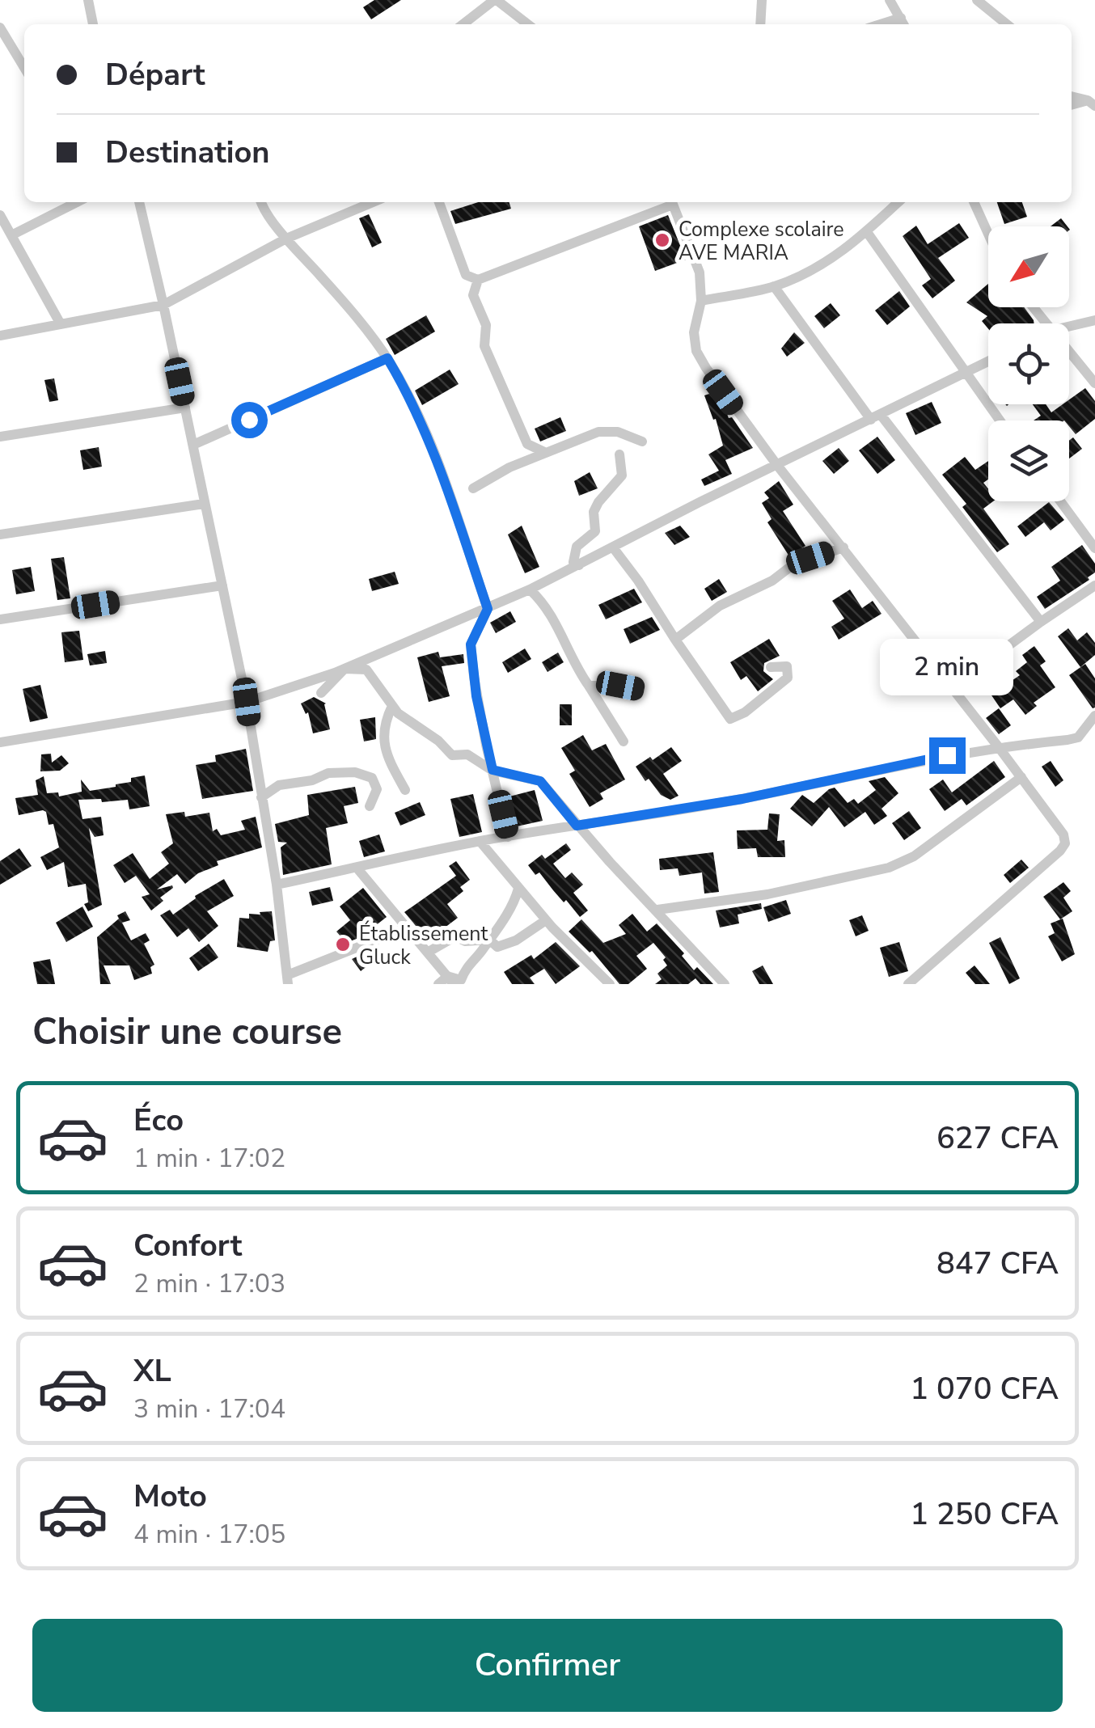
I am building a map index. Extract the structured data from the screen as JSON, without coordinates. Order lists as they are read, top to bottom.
{
  "places": ["Complexe scolaire AVE MARIA", "Établissement Gluck"],
  "north": "bottom left",
  "page": {
    "banner": ["Départ", "Destination"],
    "bubble": "2 min",
    "heading": "Choisir une course",
    "list": [
      {
        "name": "Éco",
        "note": "1 min · 17:02",
        "value": "627 CFA"
      },
      {
        "name": "Confort",
        "note": "2 min · 17:03",
        "value": "847 CFA"
      },
      {
        "name": "XL",
        "note": "3 min · 17:04",
        "value": "1 070 CFA"
      },
      {
        "name": "Moto",
        "note": "4 min · 17:05",
        "value": "1 250 CFA"
      }
    ],
    "buttons": "Confirmer"
  }
}
